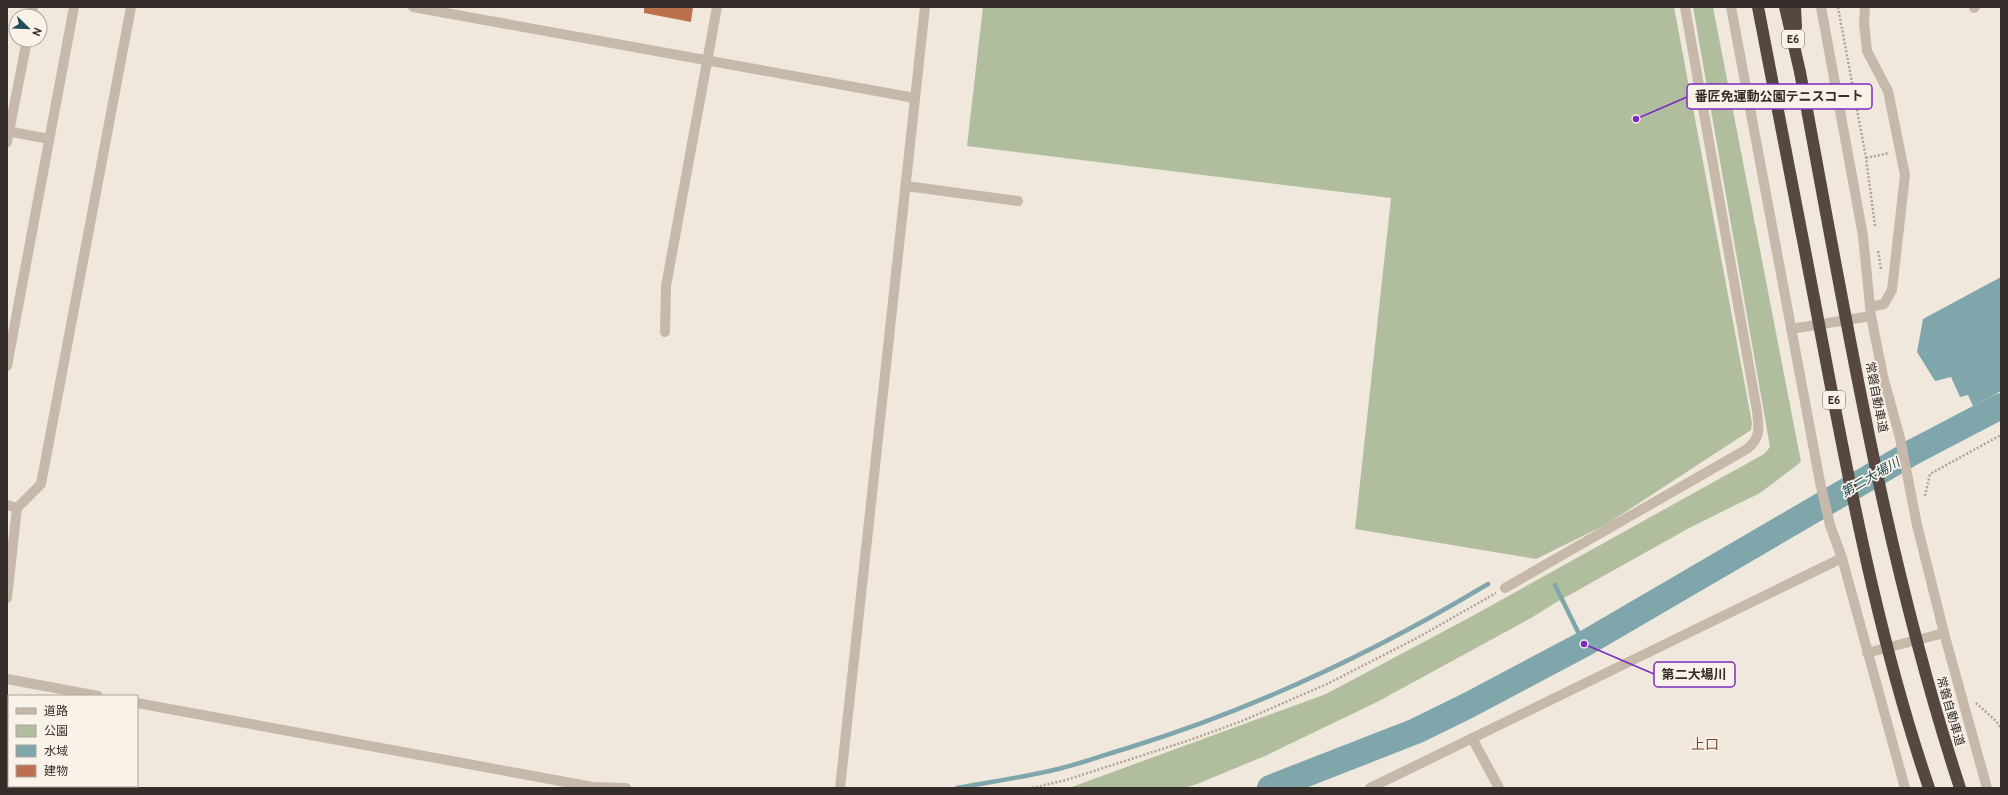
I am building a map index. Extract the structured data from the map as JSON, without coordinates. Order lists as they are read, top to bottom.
{
  "streets": {
    "highway": ["E6", "常磐自動車道"]
  },
  "districts": ["上口"],
  "water": ["第二大場川"],
  "places": ["番匠免運動公園テニスコート", "第二大場川"],
  "legend": [
    "道路",
    "公園",
    "水域",
    "建物"
  ],
  "north": "bottom right"
}
